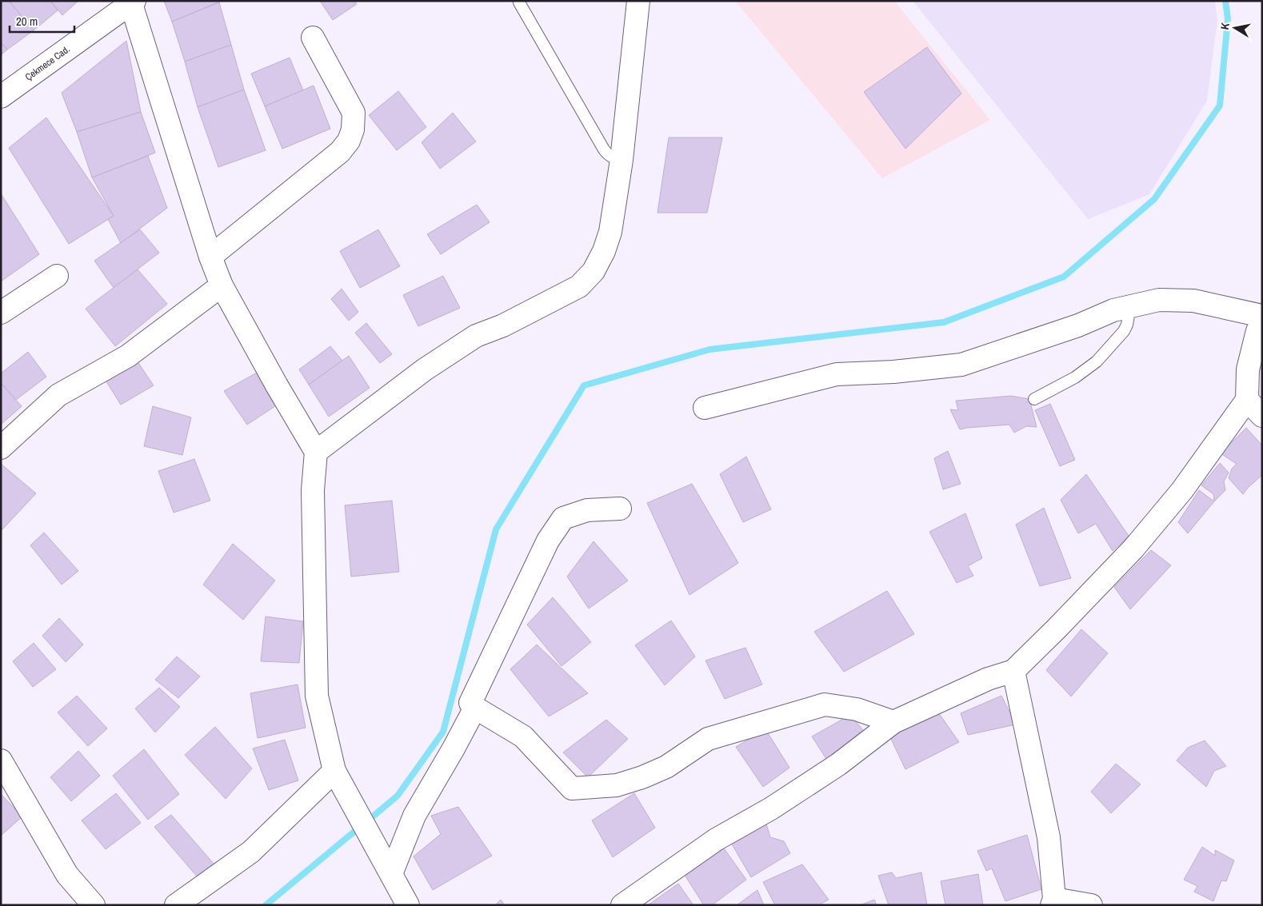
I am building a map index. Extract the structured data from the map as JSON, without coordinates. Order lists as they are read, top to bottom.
{
  "streets": {
    "street": ["Çekmece Cad."]
  },
  "scale_bar": "20 m",
  "north": "left"
}
